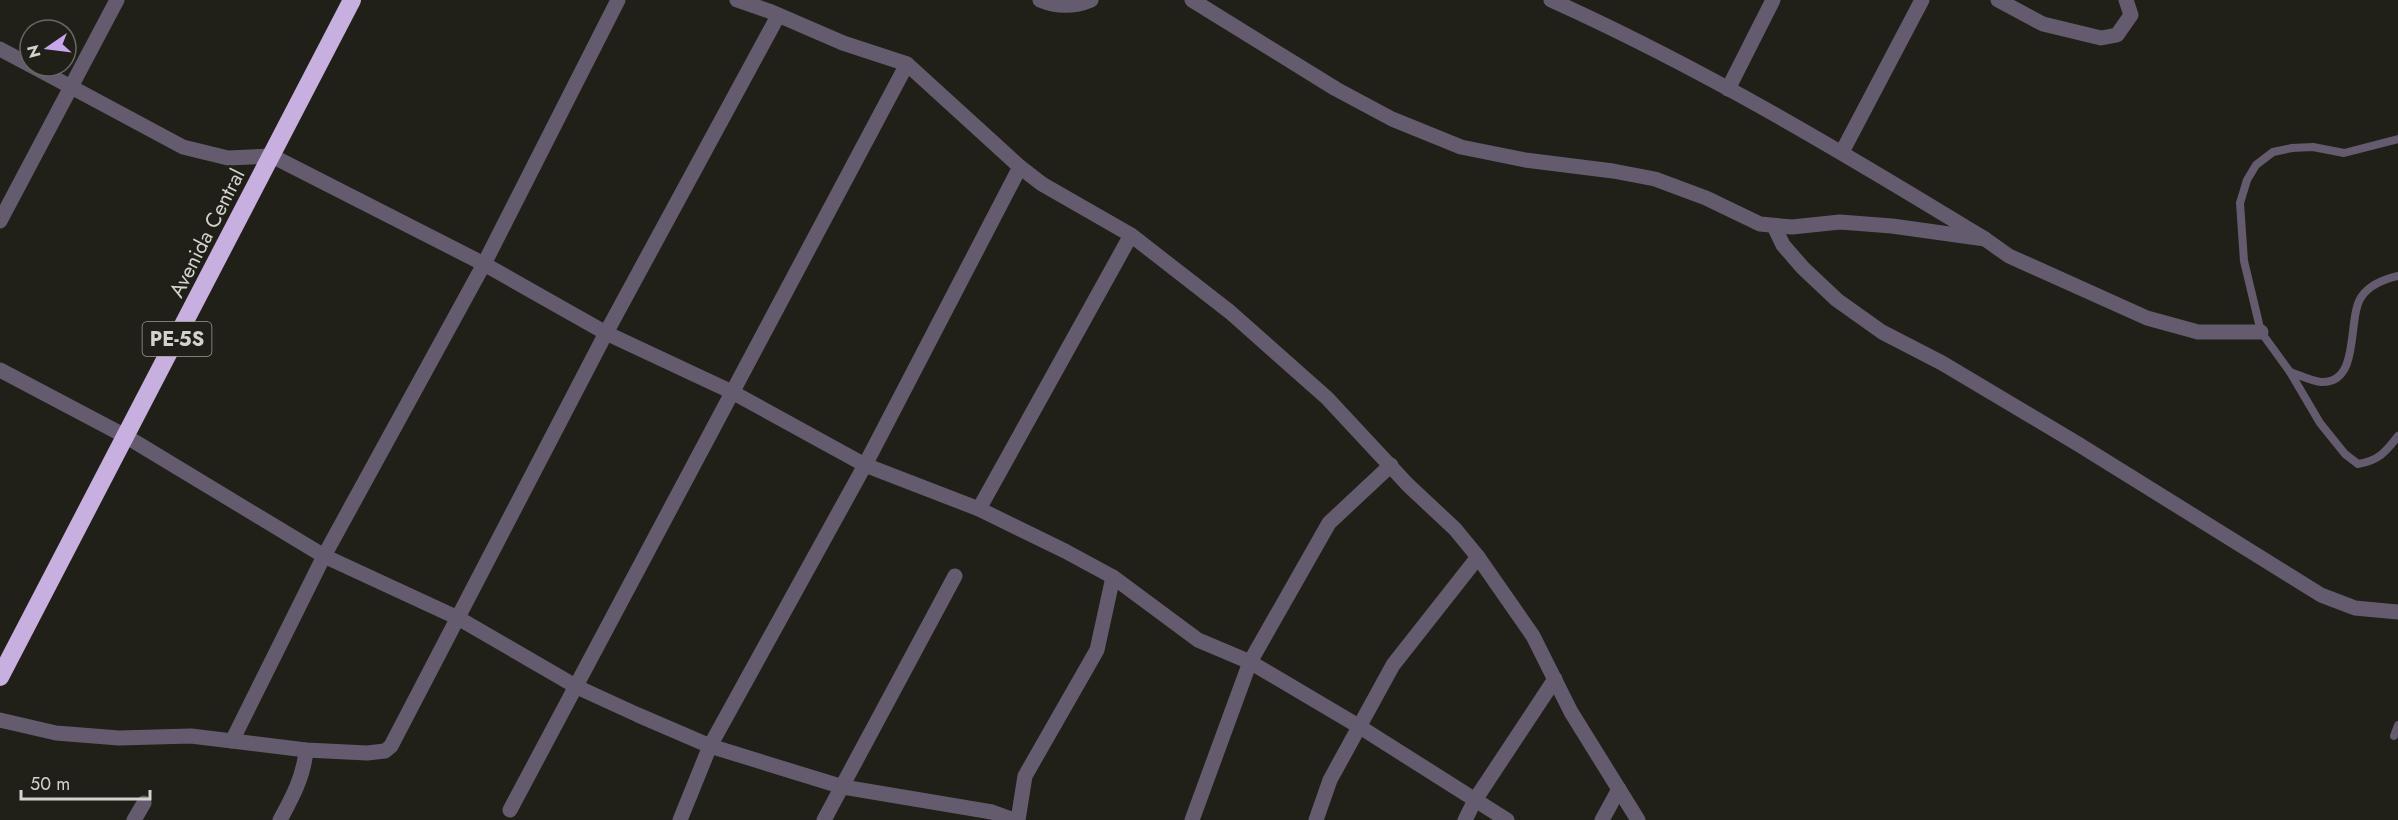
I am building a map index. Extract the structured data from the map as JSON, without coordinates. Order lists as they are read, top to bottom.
{
  "streets": {
    "highway": ["Avenida Central", "PE-5S"]
  },
  "scale_bar": "50 m",
  "north": "left"
}
